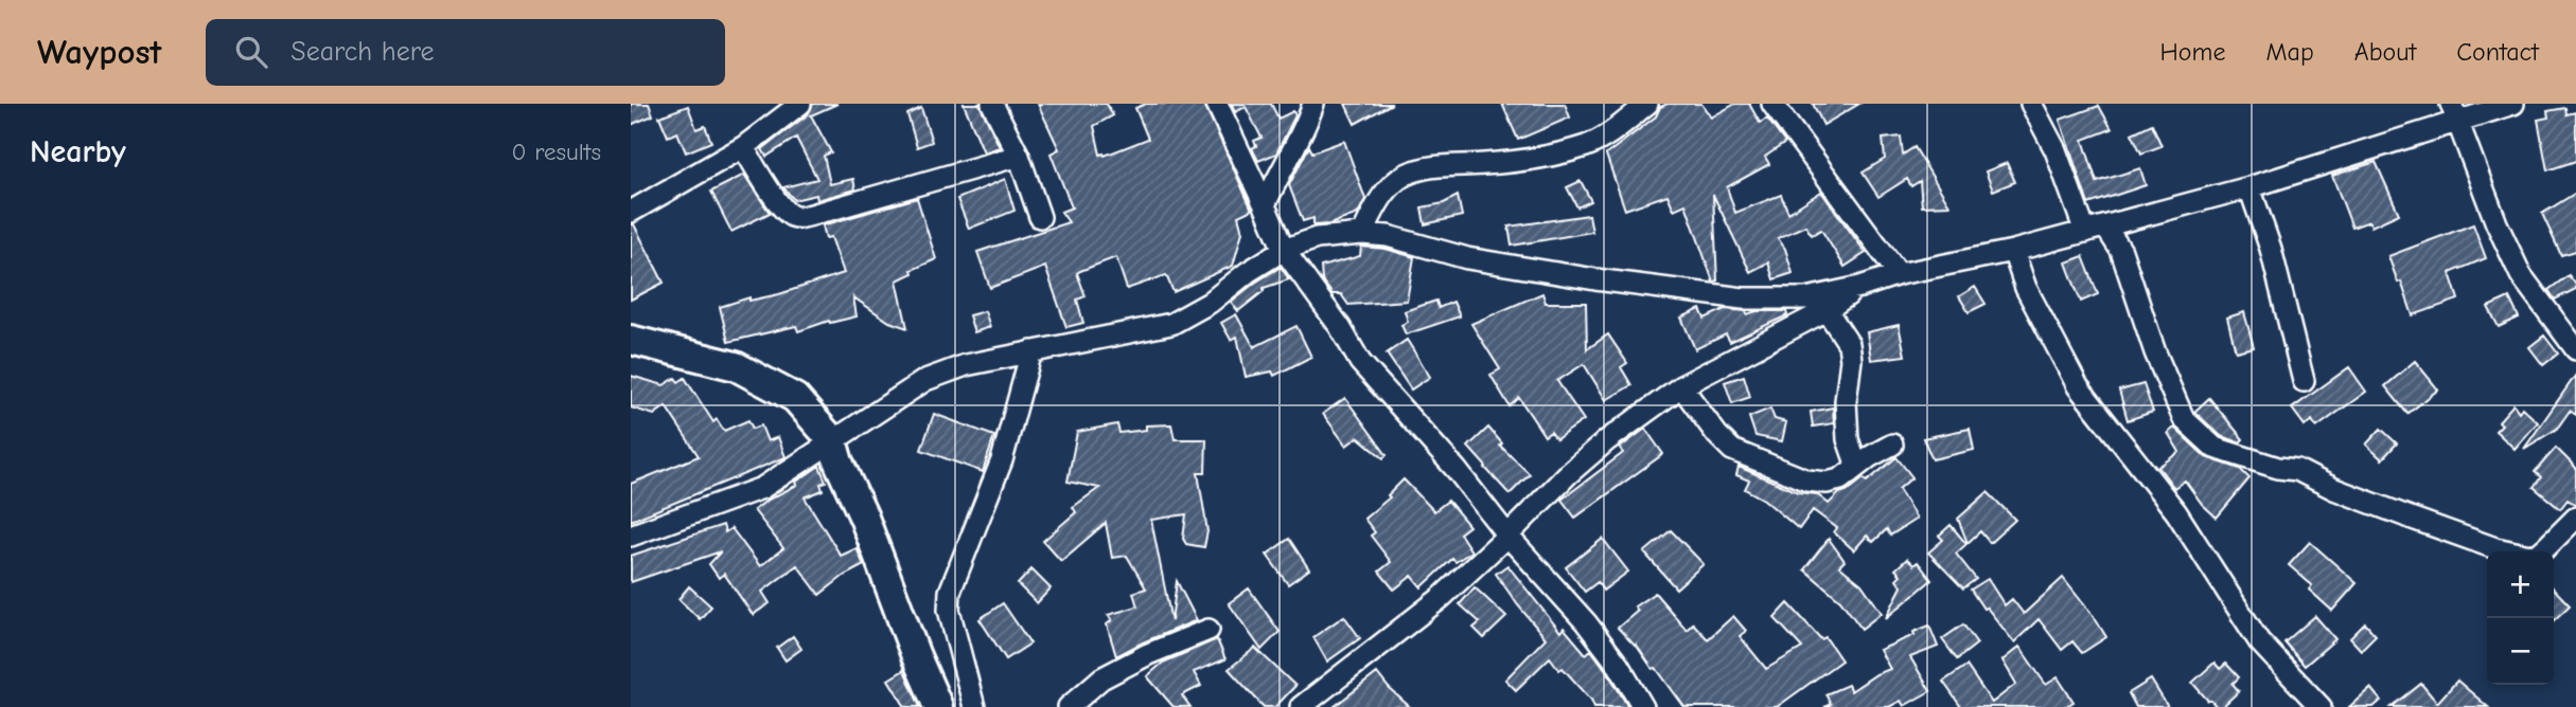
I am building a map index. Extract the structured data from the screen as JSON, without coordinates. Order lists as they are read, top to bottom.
{
  "page": {
    "header": "Waypost",
    "search": "Search here",
    "nav": [
      "Home",
      "Map",
      "About",
      "Contact"
    ],
    "heading": ["Nearby", "0 results"],
    "map_buttons": ["+", "−"]
  }
}
